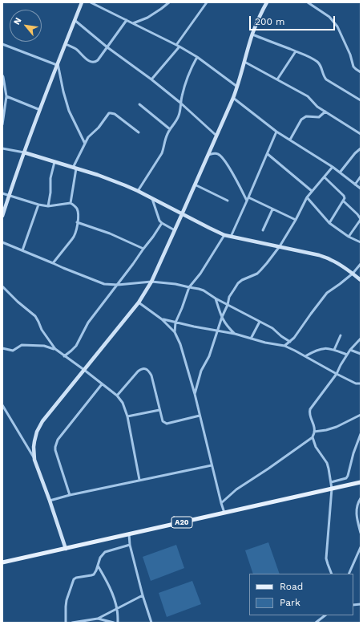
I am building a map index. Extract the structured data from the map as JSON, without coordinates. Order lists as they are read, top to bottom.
{
  "streets": {
    "main road": ["A20"]
  },
  "legend": ["Road", "Park"],
  "scale_bar": "200 m",
  "north": "top left"
}
